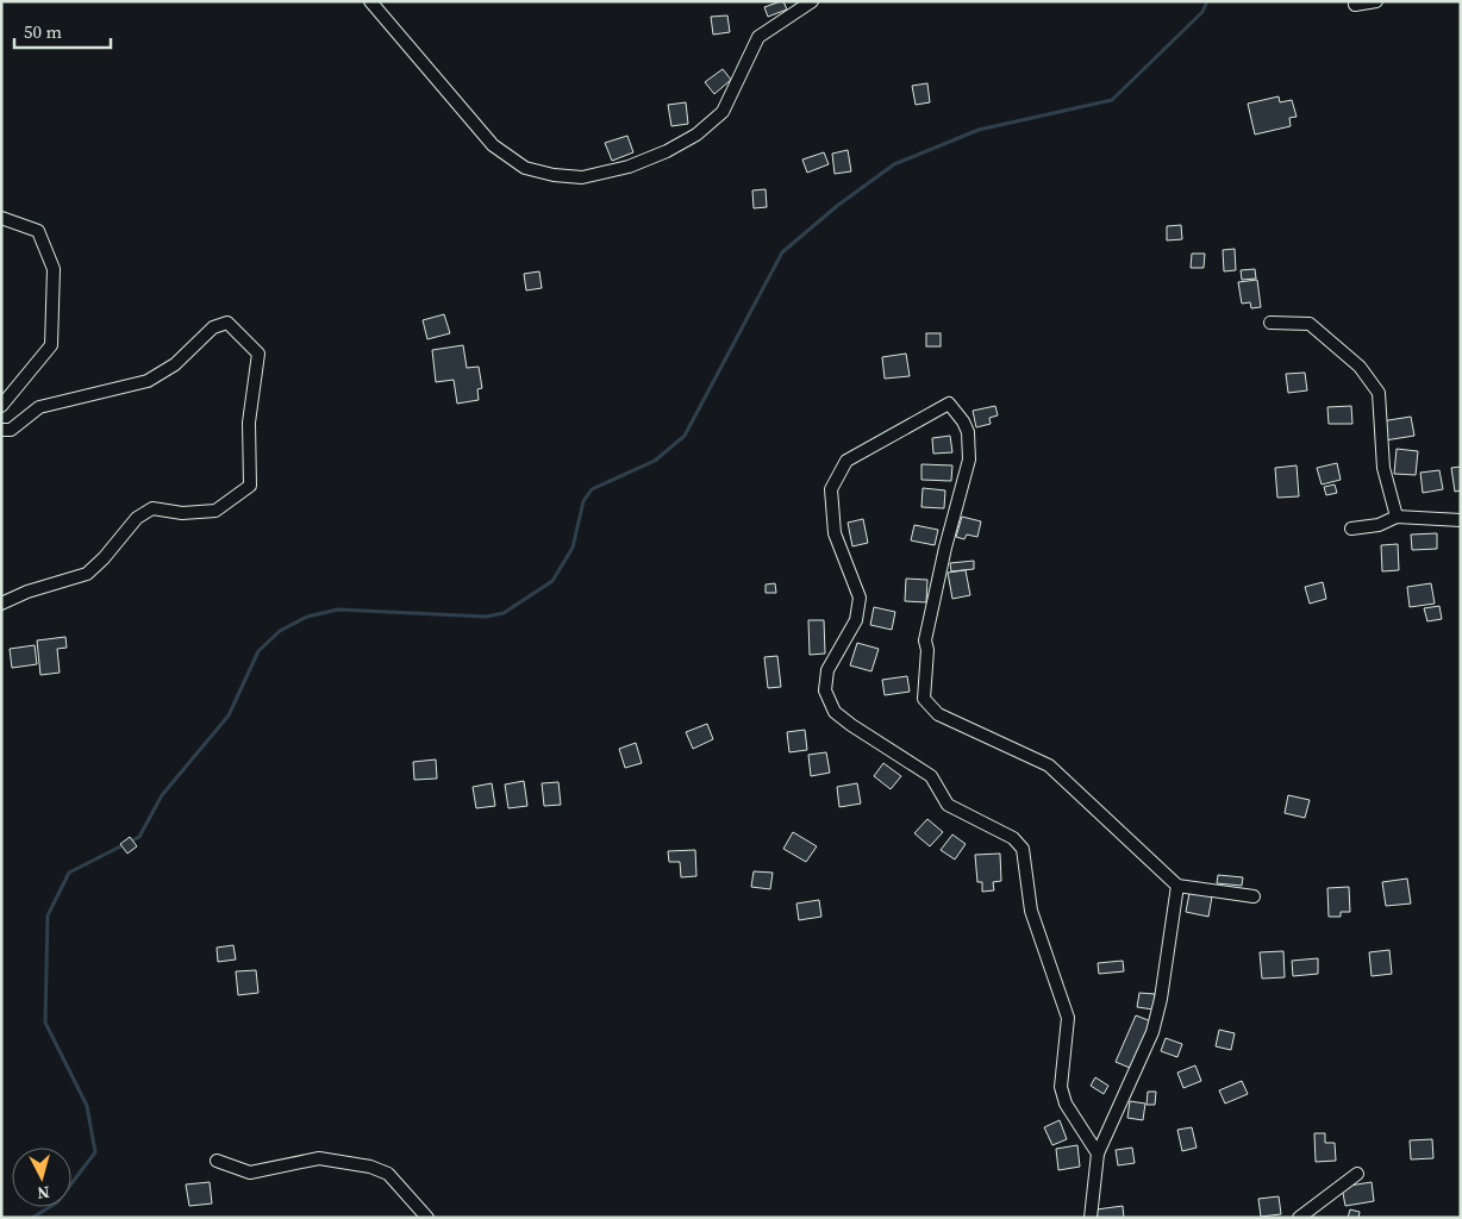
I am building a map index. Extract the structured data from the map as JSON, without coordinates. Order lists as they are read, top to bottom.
{
  "scale_bar": "50 m",
  "north": "bottom"
}
